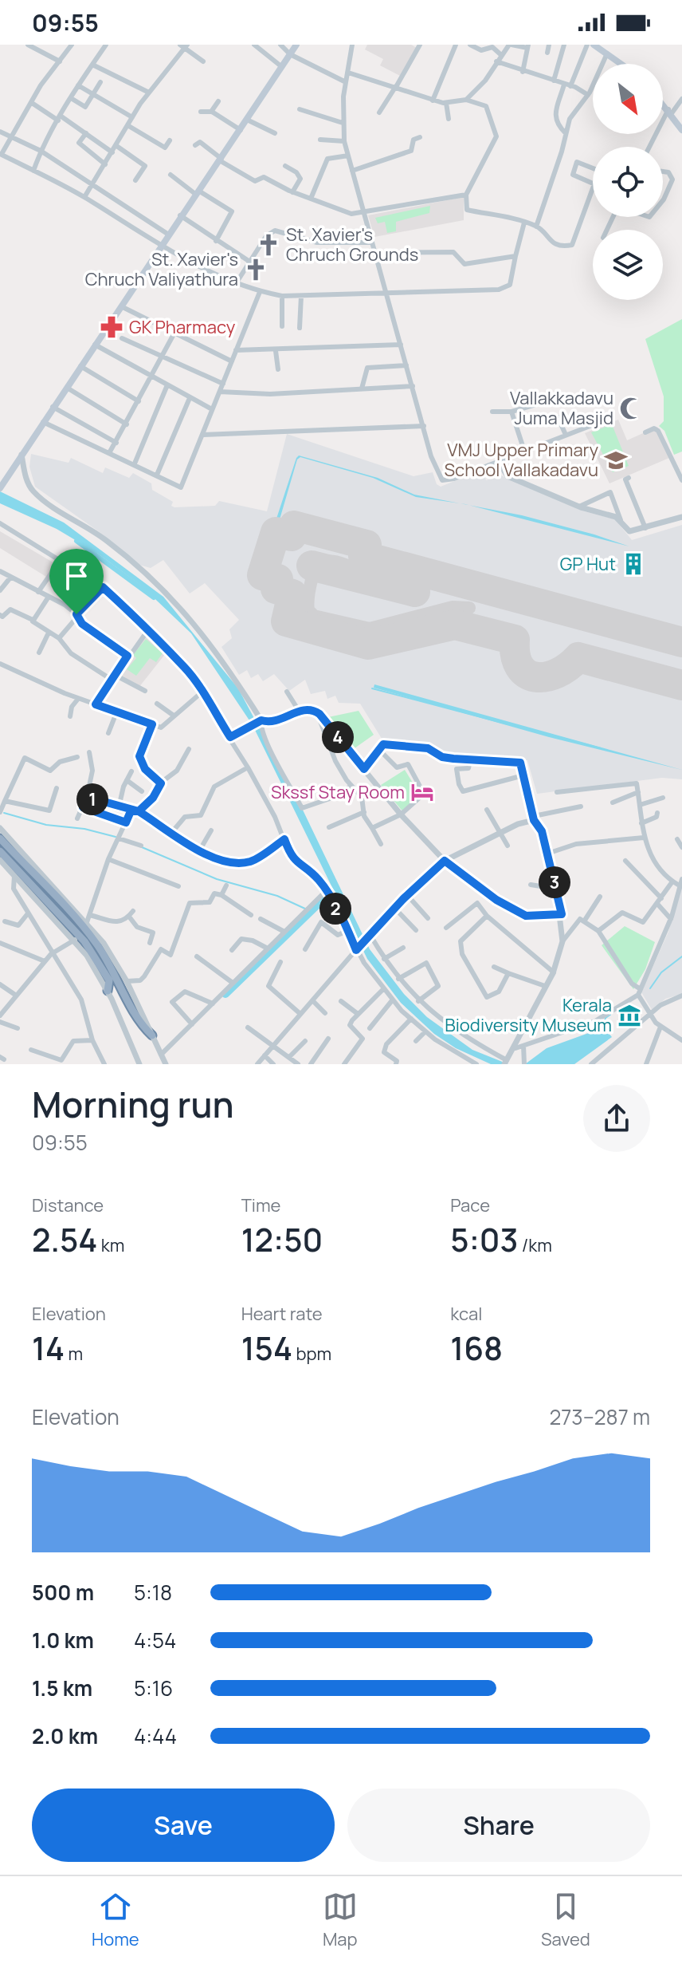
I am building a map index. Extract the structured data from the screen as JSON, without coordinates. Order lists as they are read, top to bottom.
{
  "places": {
    "church": ["St. Xavier's Chruch Grounds", "St. Xavier's Chruch Valiyathura"],
    "pharmacy": ["GK Pharmacy"],
    "mosque": ["Vallakkadavu Juma Masjid"],
    "school or university": ["VMJ Upper Primary School Vallakadavu"],
    "building": ["GP Hut"],
    "hotel": ["Skssf Stay Room"],
    "museum": ["Kerala Biodiversity Museum"]
  },
  "north": "bottom right",
  "page": {
    "status": "09:55",
    "pins": [
      "4",
      "1",
      "3",
      "2"
    ],
    "heading": ["Morning run", "09:55"],
    "stats": [
      ["Distance", "2.54 km"],
      ["Time", "12:50"],
      ["Pace", "5:03 /km"],
      ["Elevation", "14 m"],
      ["Heart rate", "154 bpm"],
      ["kcal", "168"]
    ],
    "chart": ["Elevation", "273–287 m"],
    "list": [
      {
        "name": "500 m",
        "note": "5:18"
      },
      {
        "name": "1.0 km",
        "note": "4:54"
      },
      {
        "name": "1.5 km",
        "note": "5:16"
      },
      {
        "name": "2.0 km",
        "note": "4:44"
      }
    ],
    "buttons": ["Save", "Share"],
    "tabs": ["Home", "Map", "Saved"]
  }
}
